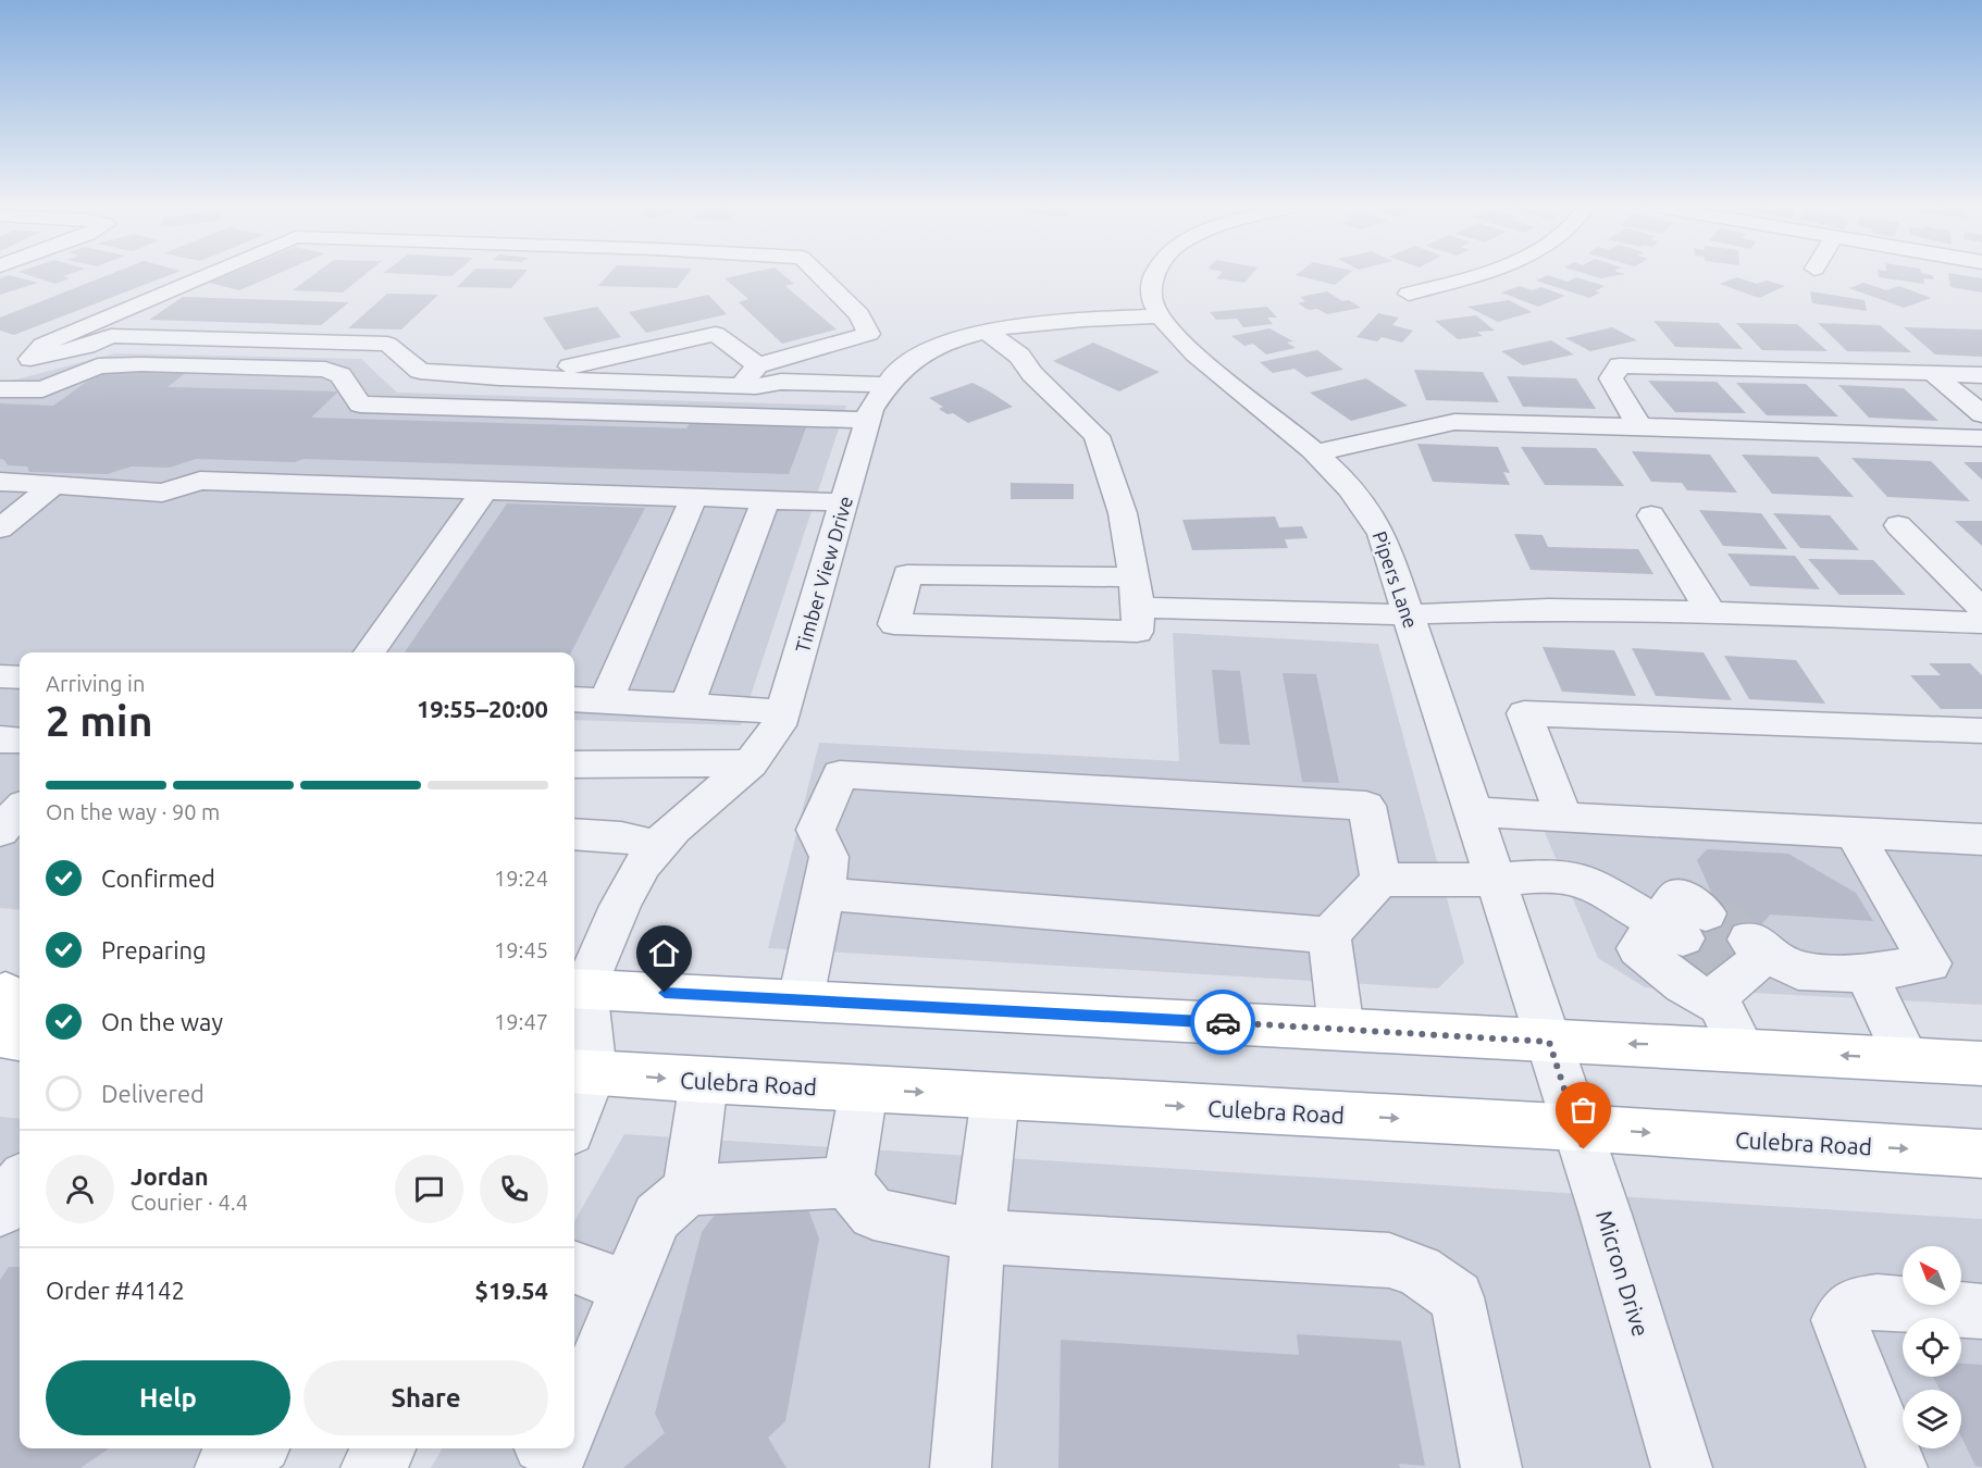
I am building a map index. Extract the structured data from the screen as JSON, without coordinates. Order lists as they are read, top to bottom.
{
  "streets": {
    "main road": ["Culebra Road"],
    "street": ["Timber View Drive", "Pipers Lane", "Micron Drive"]
  },
  "crossings": [
    ["Timber View Drive", "Culebra Road"],
    ["Pipers Lane", "Micron Drive"],
    ["Culebra Road", "Micron Drive"]
  ],
  "north": "top left",
  "page": {
    "heading": ["2 min", "Arriving in", "19:55–20:00"],
    "panel": [
      "Jordan",
      "Courier · 4.4",
      "Order #4142",
      "$19.54"
    ],
    "bar": "On the way · 90 m",
    "list": [
      ["Confirmed", "19:24"],
      ["Preparing", "19:45"],
      ["On the way", "19:47"],
      "Delivered"
    ],
    "buttons": ["Help", "Share"]
  }
}
